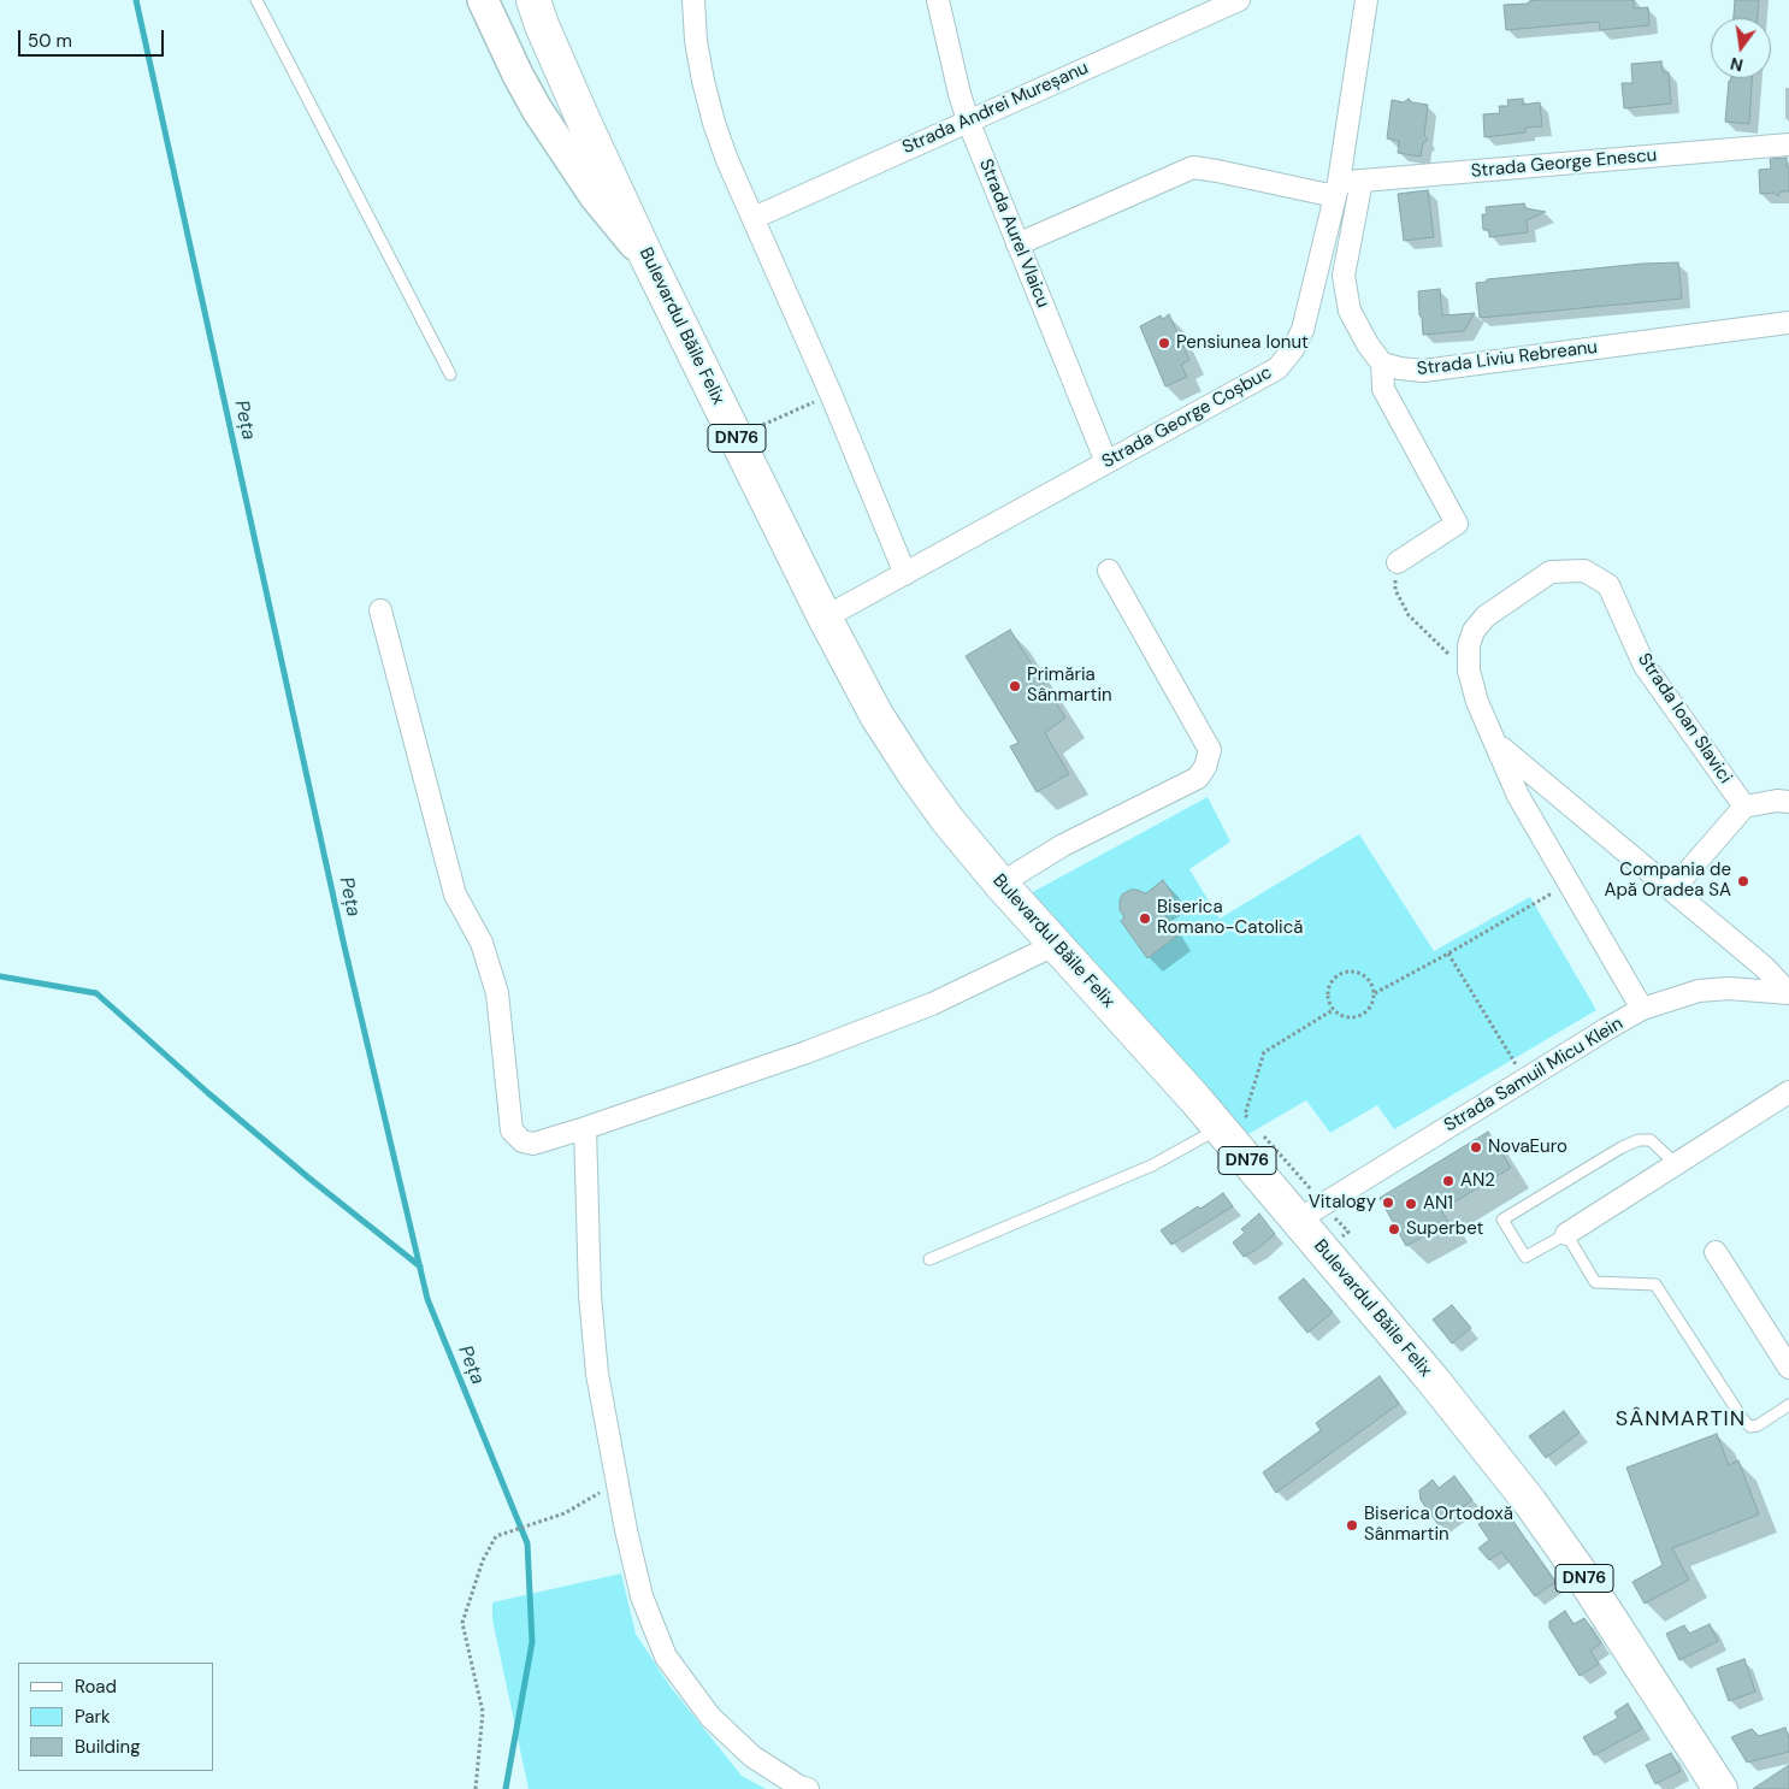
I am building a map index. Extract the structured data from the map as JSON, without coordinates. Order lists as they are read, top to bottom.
{
  "streets": {
    "main road": ["Bulevardul Băile Felix", "DN76"],
    "street": [
      "Strada Andrei Mureșanu",
      "Strada George Enescu",
      "Strada Aurel Vlaicu",
      "Strada Liviu Rebreanu",
      "Strada George Coșbuc",
      "Strada Ioan Slavici",
      "Strada Samuil Micu Klein"
    ]
  },
  "crossings": [
    ["Strada Andrei Mureșanu", "Strada Aurel Vlaicu"],
    ["Strada George Enescu", "Strada Aurel Vlaicu"],
    ["Strada George Enescu", "Strada George Coșbuc"],
    ["Strada Aurel Vlaicu", "Strada George Coșbuc"],
    ["Bulevardul Băile Felix", "Strada George Coșbuc"],
    ["Bulevardul Băile Felix", "Strada Samuil Micu Klein"],
    ["Strada Ioan Slavici", "Strada Samuil Micu Klein"]
  ],
  "districts": ["SÂNMARTIN"],
  "water": ["Peța"],
  "places": [
    "Pensiunea Ionut",
    "Primăria Sânmartin",
    "Compania de Apă Oradea SA",
    "Biserica Romano-Catolică",
    "NovaEuro",
    "AN2",
    "Vitalogy",
    "AN1",
    "Superbet",
    "Biserica Ortodoxă Sânmartin"
  ],
  "legend": ["Road", "Park", "Building"],
  "scale_bar": "50 m",
  "north": "bottom"
}
